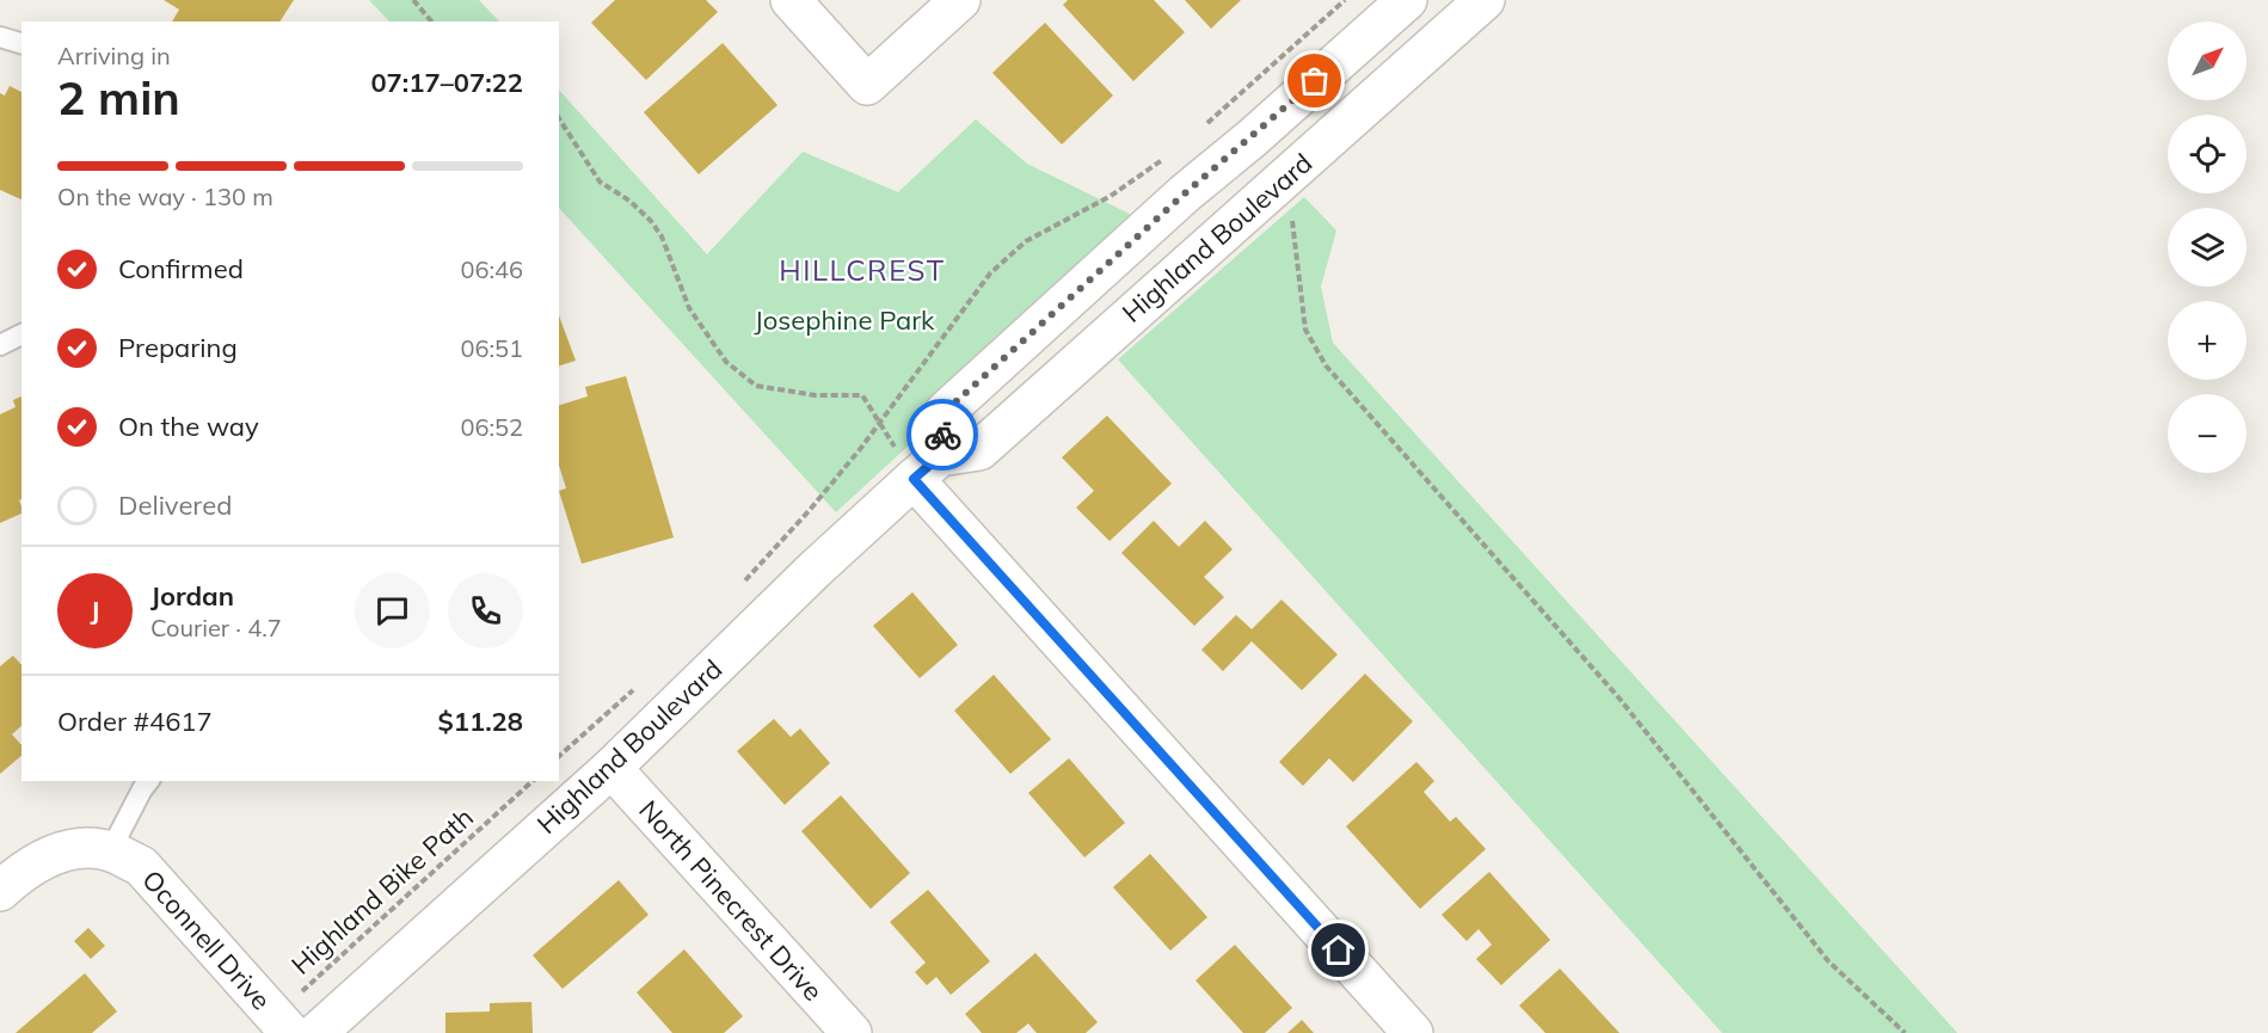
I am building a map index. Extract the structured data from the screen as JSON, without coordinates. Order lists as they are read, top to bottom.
{
  "streets": {
    "main road": ["Highland Boulevard", "North Pinecrest Drive", "Oconnell Drive"],
    "path": ["Highland Bike Path"]
  },
  "crossings": [
    ["Highland Boulevard", "North Pinecrest Drive"],
    ["Highland Bike Path", "Oconnell Drive"]
  ],
  "districts": ["HILLCREST"],
  "parks": ["Josephine Park"],
  "north": "top right",
  "page": {
    "map_buttons": ["+", "−"],
    "heading": ["2 min", "Arriving in", "07:17–07:22"],
    "panel": [
      "Jordan",
      "Courier · 4.7",
      "Order #4617",
      "$11.28"
    ],
    "bar": "On the way · 130 m",
    "list": [
      ["Confirmed", "06:46"],
      ["Preparing", "06:51"],
      ["On the way", "06:52"],
      "Delivered"
    ],
    "round": "J"
  }
}
